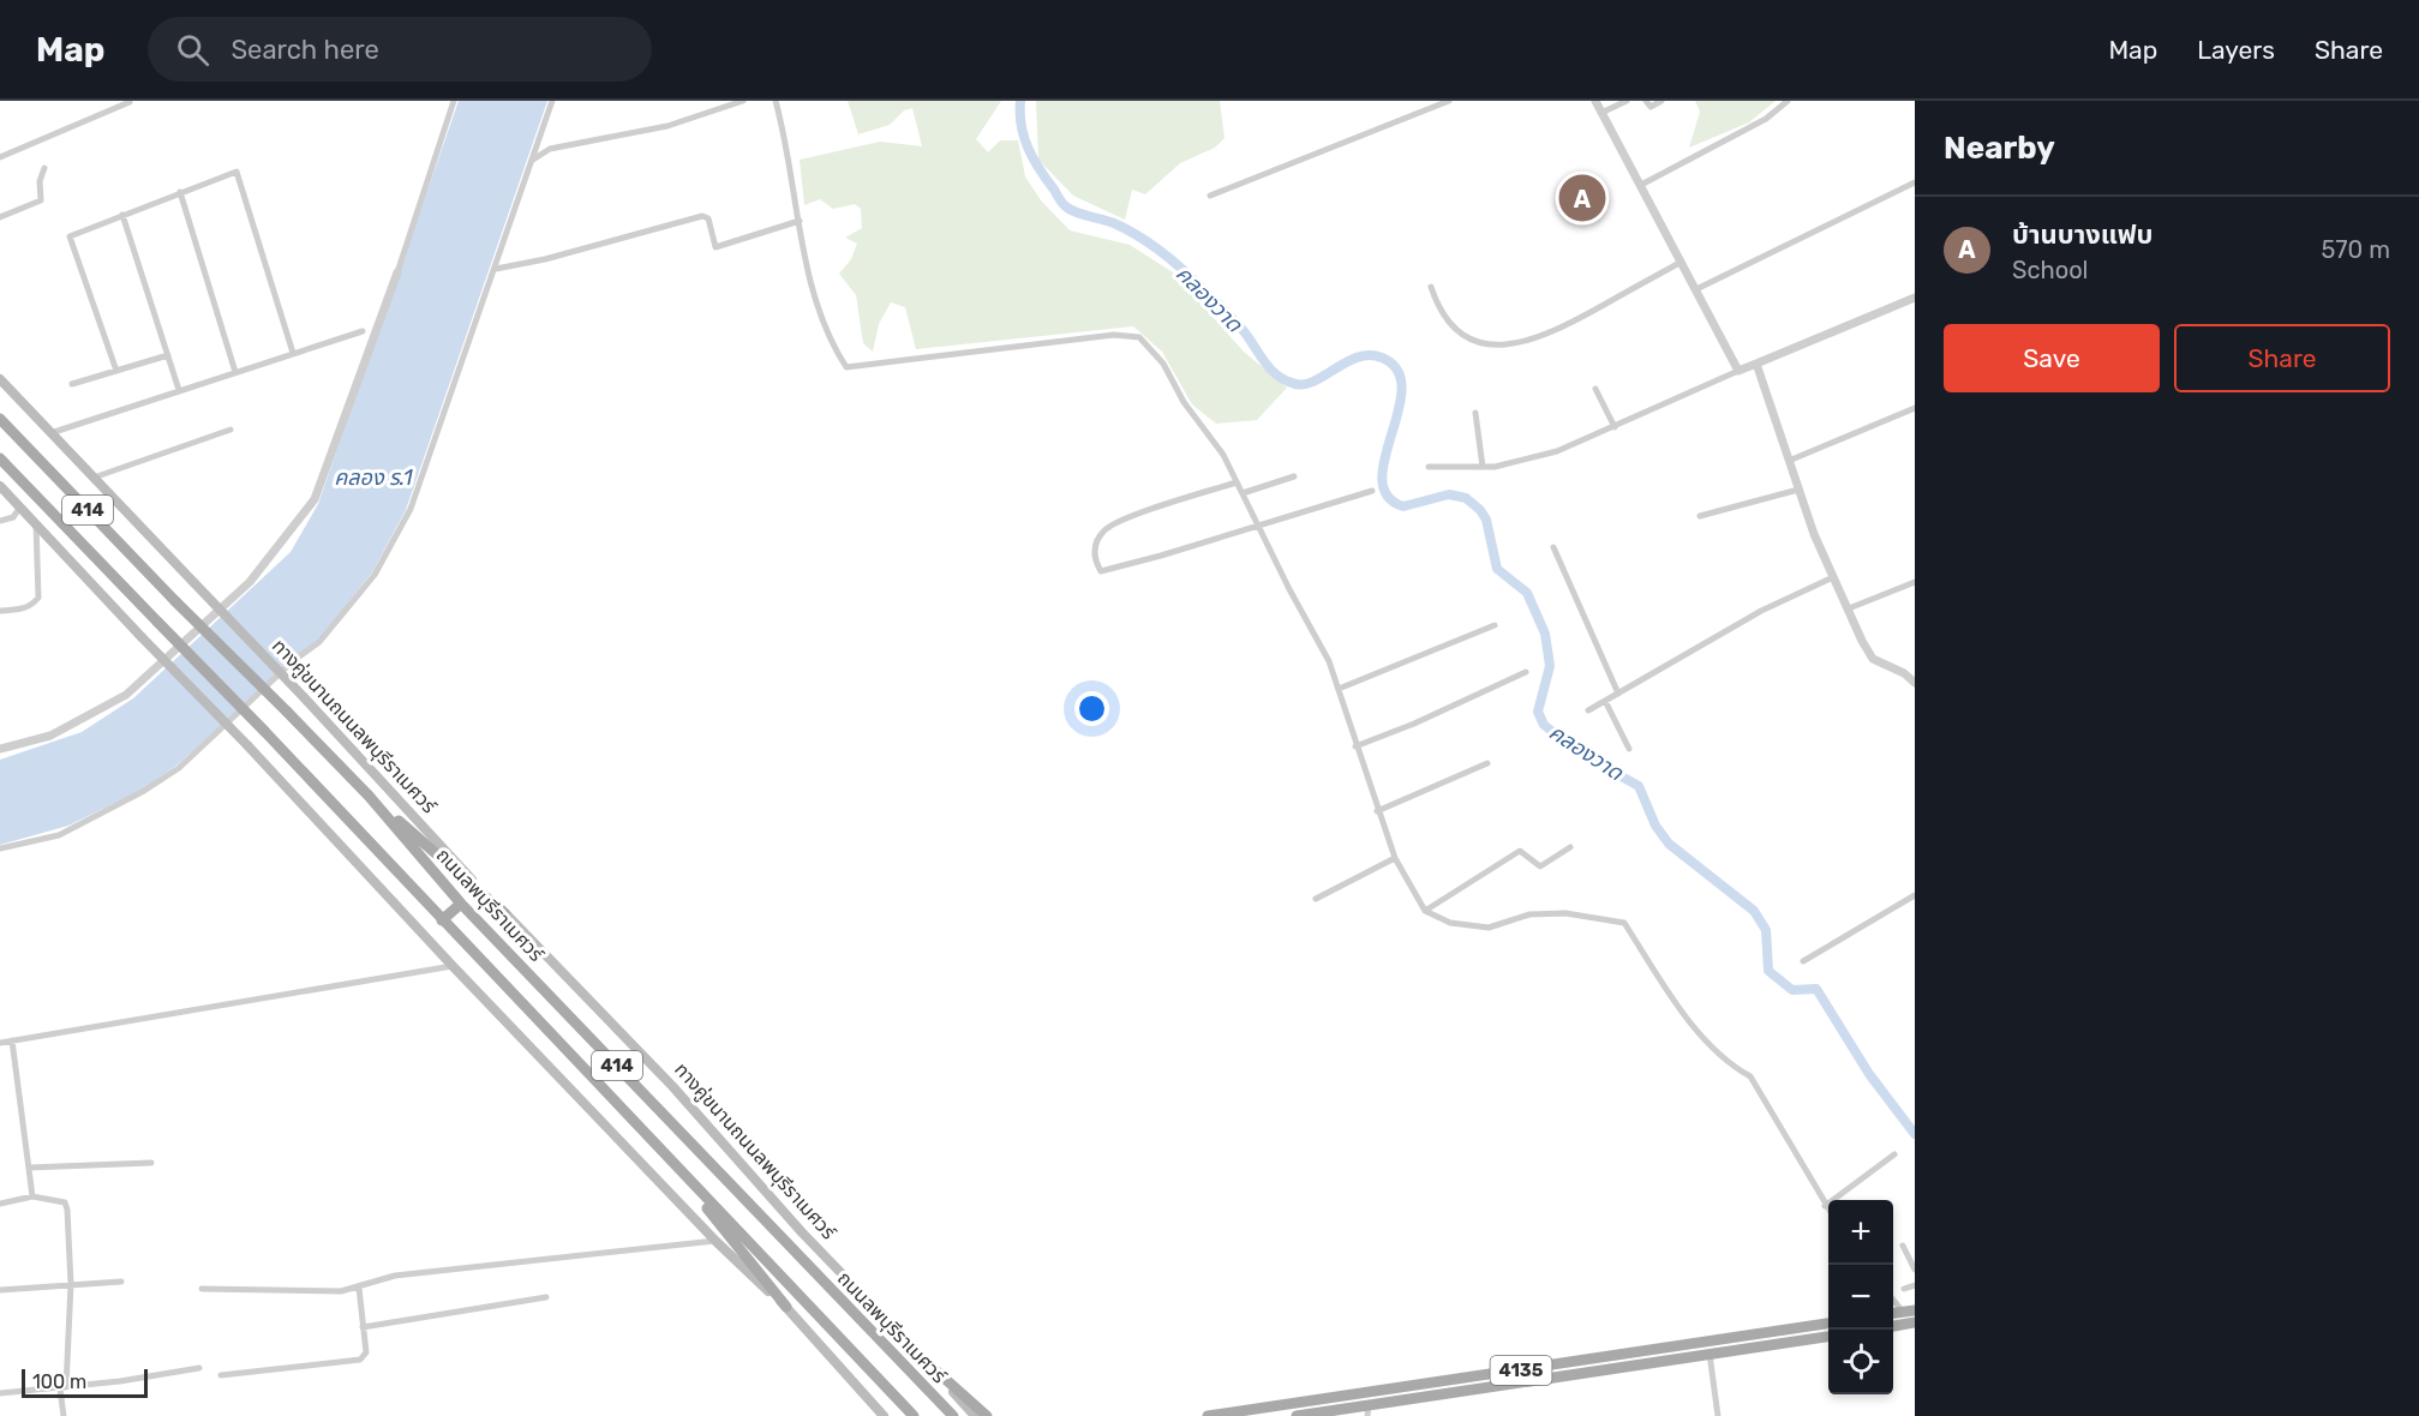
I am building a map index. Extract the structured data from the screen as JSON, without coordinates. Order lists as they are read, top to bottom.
{
  "streets": {
    "main road": [
      "414",
      "ทางคู่ขนานถนนลพบุรีราเมศวร์",
      "ถนนลพบุรีราเมศวร์",
      "4135"
    ]
  },
  "water": ["คลองวาด", "คลอง ร.1"],
  "scale_bar": "100 m",
  "page": {
    "header": "Map",
    "search": "Search here",
    "nav": ["Map", "Layers", "Share"],
    "heading": "Nearby",
    "pins": "A",
    "list": [
      {
        "mark": "A",
        "name": "บ้านบางแฟบ",
        "note": "School",
        "value": "570 m"
      }
    ],
    "buttons": ["Save", "Share"],
    "map_buttons": ["+", "−"],
    "scale": "100 m"
  }
}
